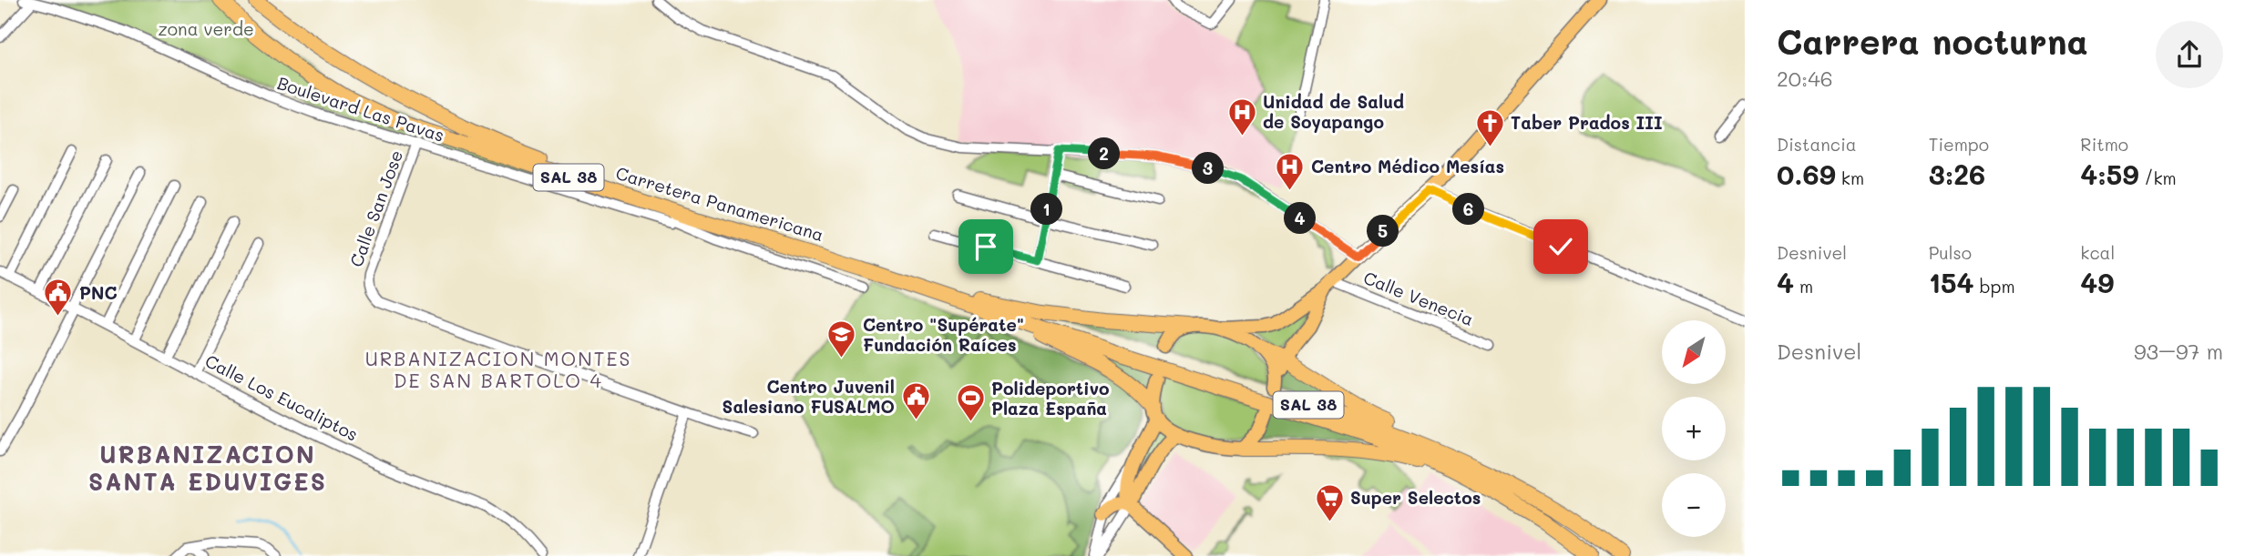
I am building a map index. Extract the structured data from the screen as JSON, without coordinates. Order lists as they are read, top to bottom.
{
  "streets": {
    "highway": ["SAL 38", "Carretera Panamericana"],
    "street": [
      "Boulevard Las Pavas",
      "Calle San Jose",
      "Calle Venecia",
      "Calle Los Eucaliptos"
    ]
  },
  "crossings": [
    ["Boulevard Las Pavas", "Carretera Panamericana"],
    ["Boulevard Las Pavas", "Calle San Jose"],
    ["SAL 38", "Carretera Panamericana"]
  ],
  "districts": ["URBANIZACION MONTES DE SAN BARTOLO 4", "URBANIZACION SANTA EDUVIGES"],
  "parks": ["zona verde"],
  "places": {
    "hospital": ["Unidad de Salud de Soyapango", "Centro Médico Mesías"],
    "church": ["Taber Prados III"],
    "public building": ["PNC", "Centro Juvenil Salesiano FUSALMO"],
    "school or university": ["Centro \"Supérate\" Fundación Raíces"],
    "sports": ["Polideportivo Plaza España"],
    "supermarket": ["Super Selectos"]
  },
  "north": "bottom left",
  "page": {
    "heading": ["Carrera nocturna", "20:46"],
    "stats": [
      ["Distancia", "0.69 km"],
      ["Tiempo", "3:26"],
      ["Ritmo", "4:59 /km"],
      ["Desnivel", "4 m"],
      ["Pulso", "154 bpm"],
      ["kcal", "49"]
    ],
    "pins": [
      "2",
      "3",
      "1",
      "6",
      "4",
      "5"
    ],
    "map_buttons": ["+", "−"],
    "chart": ["Desnivel", "93–97 m"]
  }
}
